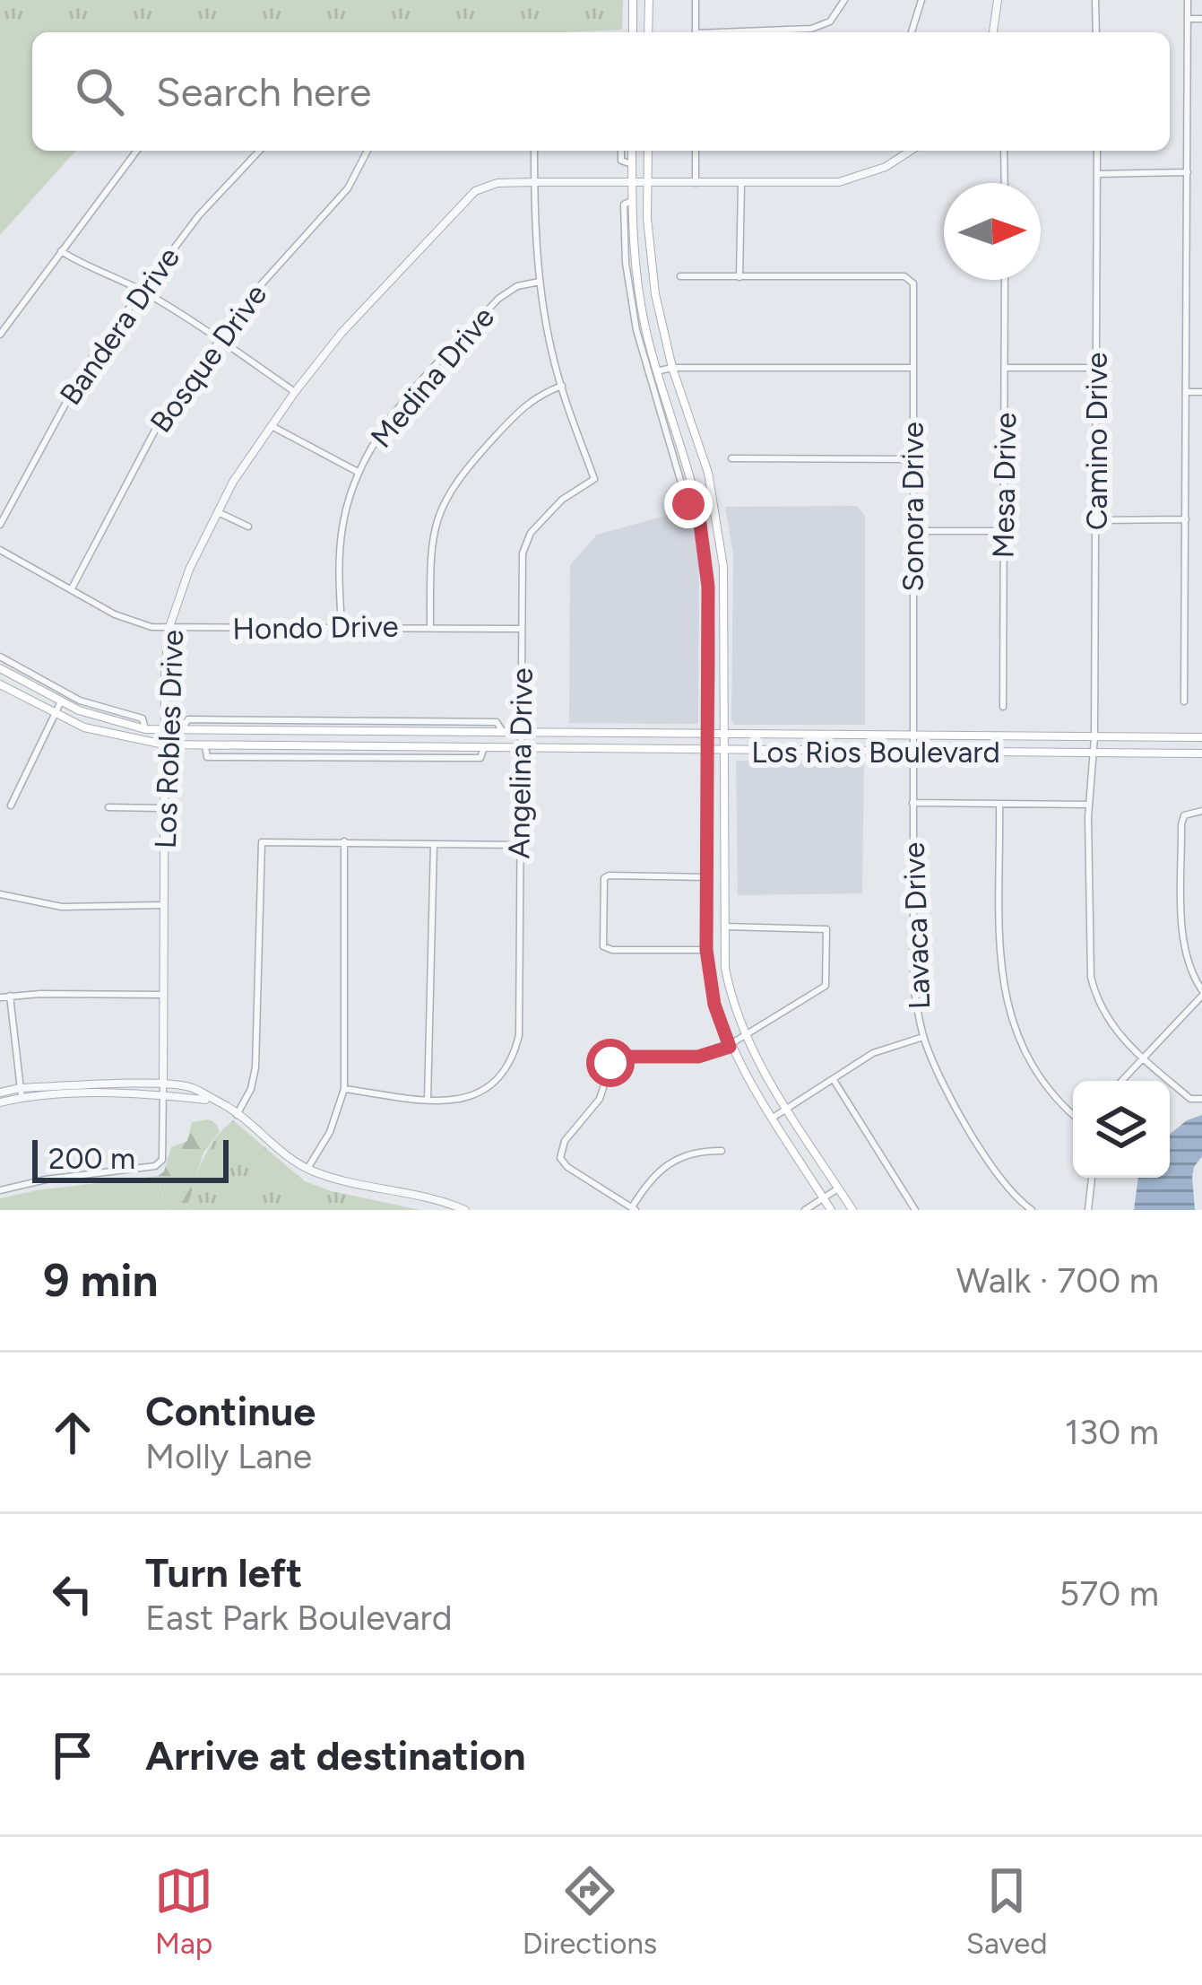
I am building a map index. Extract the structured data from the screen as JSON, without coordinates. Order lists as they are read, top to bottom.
{
  "streets": {
    "main road": ["Los Rios Boulevard"],
    "street": [
      "Bandera Drive",
      "Bosque Drive",
      "Medina Drive",
      "Camino Drive",
      "Mesa Drive",
      "Sonora Drive",
      "Hondo Drive",
      "Los Robles Drive",
      "Angelina Drive",
      "Lavaca Drive"
    ]
  },
  "crossings": [
    ["Bosque Drive", "Hondo Drive"],
    ["Medina Drive", "Hondo Drive"],
    ["Camino Drive", "Los Rios Boulevard"],
    ["Sonora Drive", "Los Rios Boulevard"],
    ["Sonora Drive", "Lavaca Drive"],
    ["Hondo Drive", "Los Robles Drive"],
    ["Hondo Drive", "Angelina Drive"],
    ["Los Robles Drive", "Los Rios Boulevard"],
    ["Los Rios Boulevard", "Angelina Drive"],
    ["Los Rios Boulevard", "Lavaca Drive"]
  ],
  "scale_bar": "200 m",
  "north": "right",
  "page": {
    "search": "Search here",
    "scale": "200 m",
    "heading": ["9 min", "Walk · 700 m"],
    "list": [
      ["Continue", "Molly Lane", "130 m"],
      ["Turn left", "East Park Boulevard", "570 m"],
      "Arrive at destination"
    ],
    "nav": ["Map", "Directions", "Saved"]
  }
}
